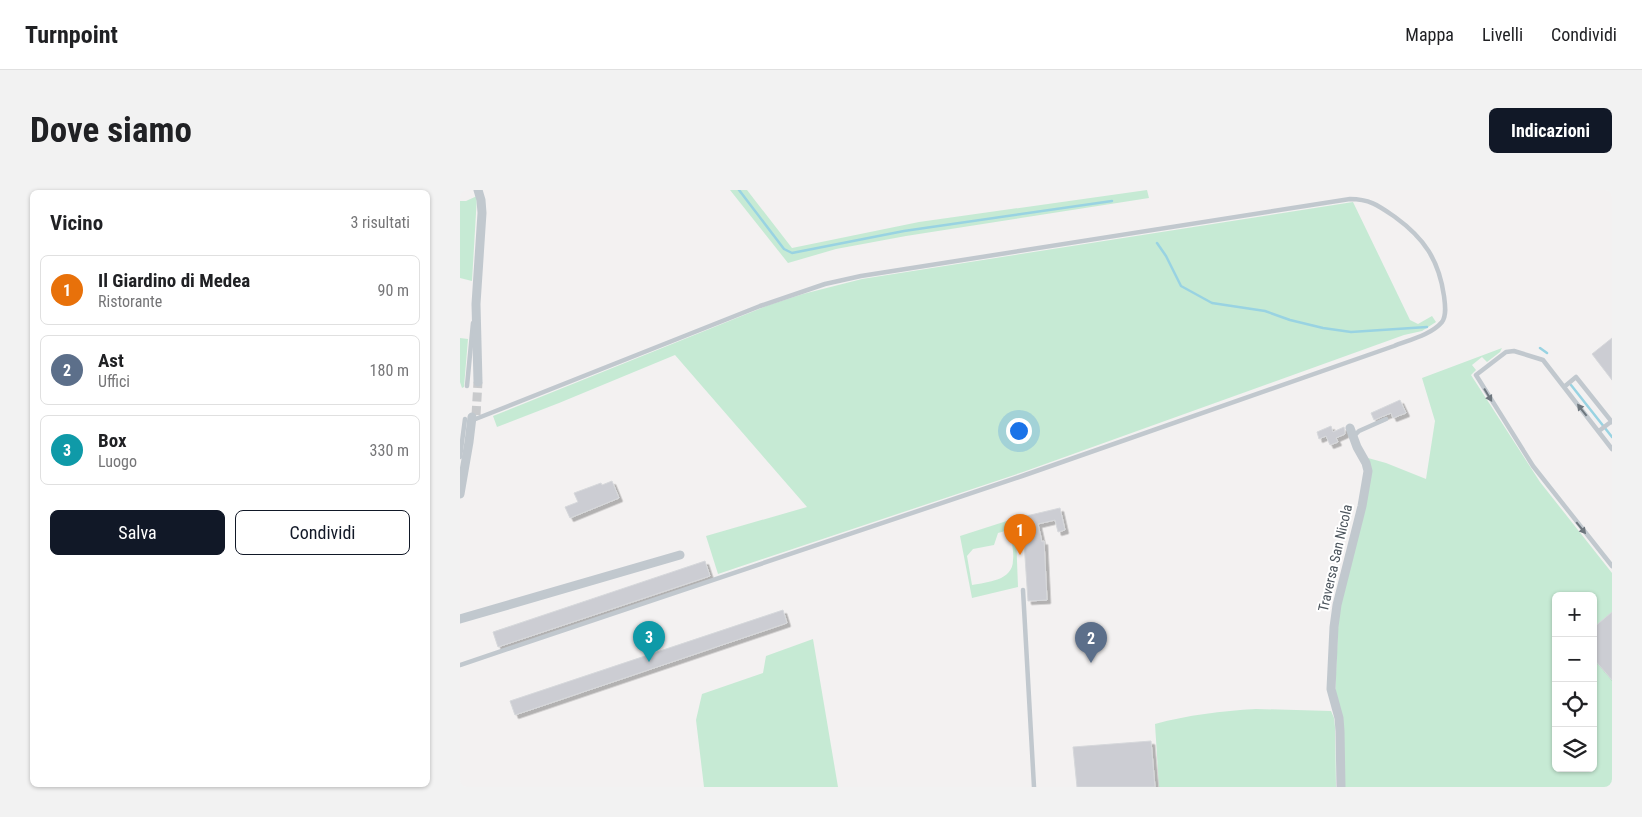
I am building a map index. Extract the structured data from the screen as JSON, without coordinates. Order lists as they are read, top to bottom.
{
  "streets": {
    "street": ["Traversa San Nicola"]
  },
  "page": {
    "header": "Turnpoint",
    "nav": ["Mappa", "Livelli", "Condividi"],
    "buttons": [
      "Indicazioni",
      ["Salva", "Condividi"]
    ],
    "title": "Dove siamo",
    "heading": ["Vicino", "3 risultati"],
    "list": [
      {
        "mark": "1",
        "name": "Il Giardino di Medea",
        "note": "Ristorante",
        "value": "90 m"
      },
      {
        "mark": "2",
        "name": "Ast",
        "note": "Uffici",
        "value": "180 m"
      },
      {
        "mark": "3",
        "name": "Box",
        "note": "Luogo",
        "value": "330 m"
      }
    ],
    "pins": ["1", "3", "2"],
    "map_buttons": ["+", "−"]
  }
}
